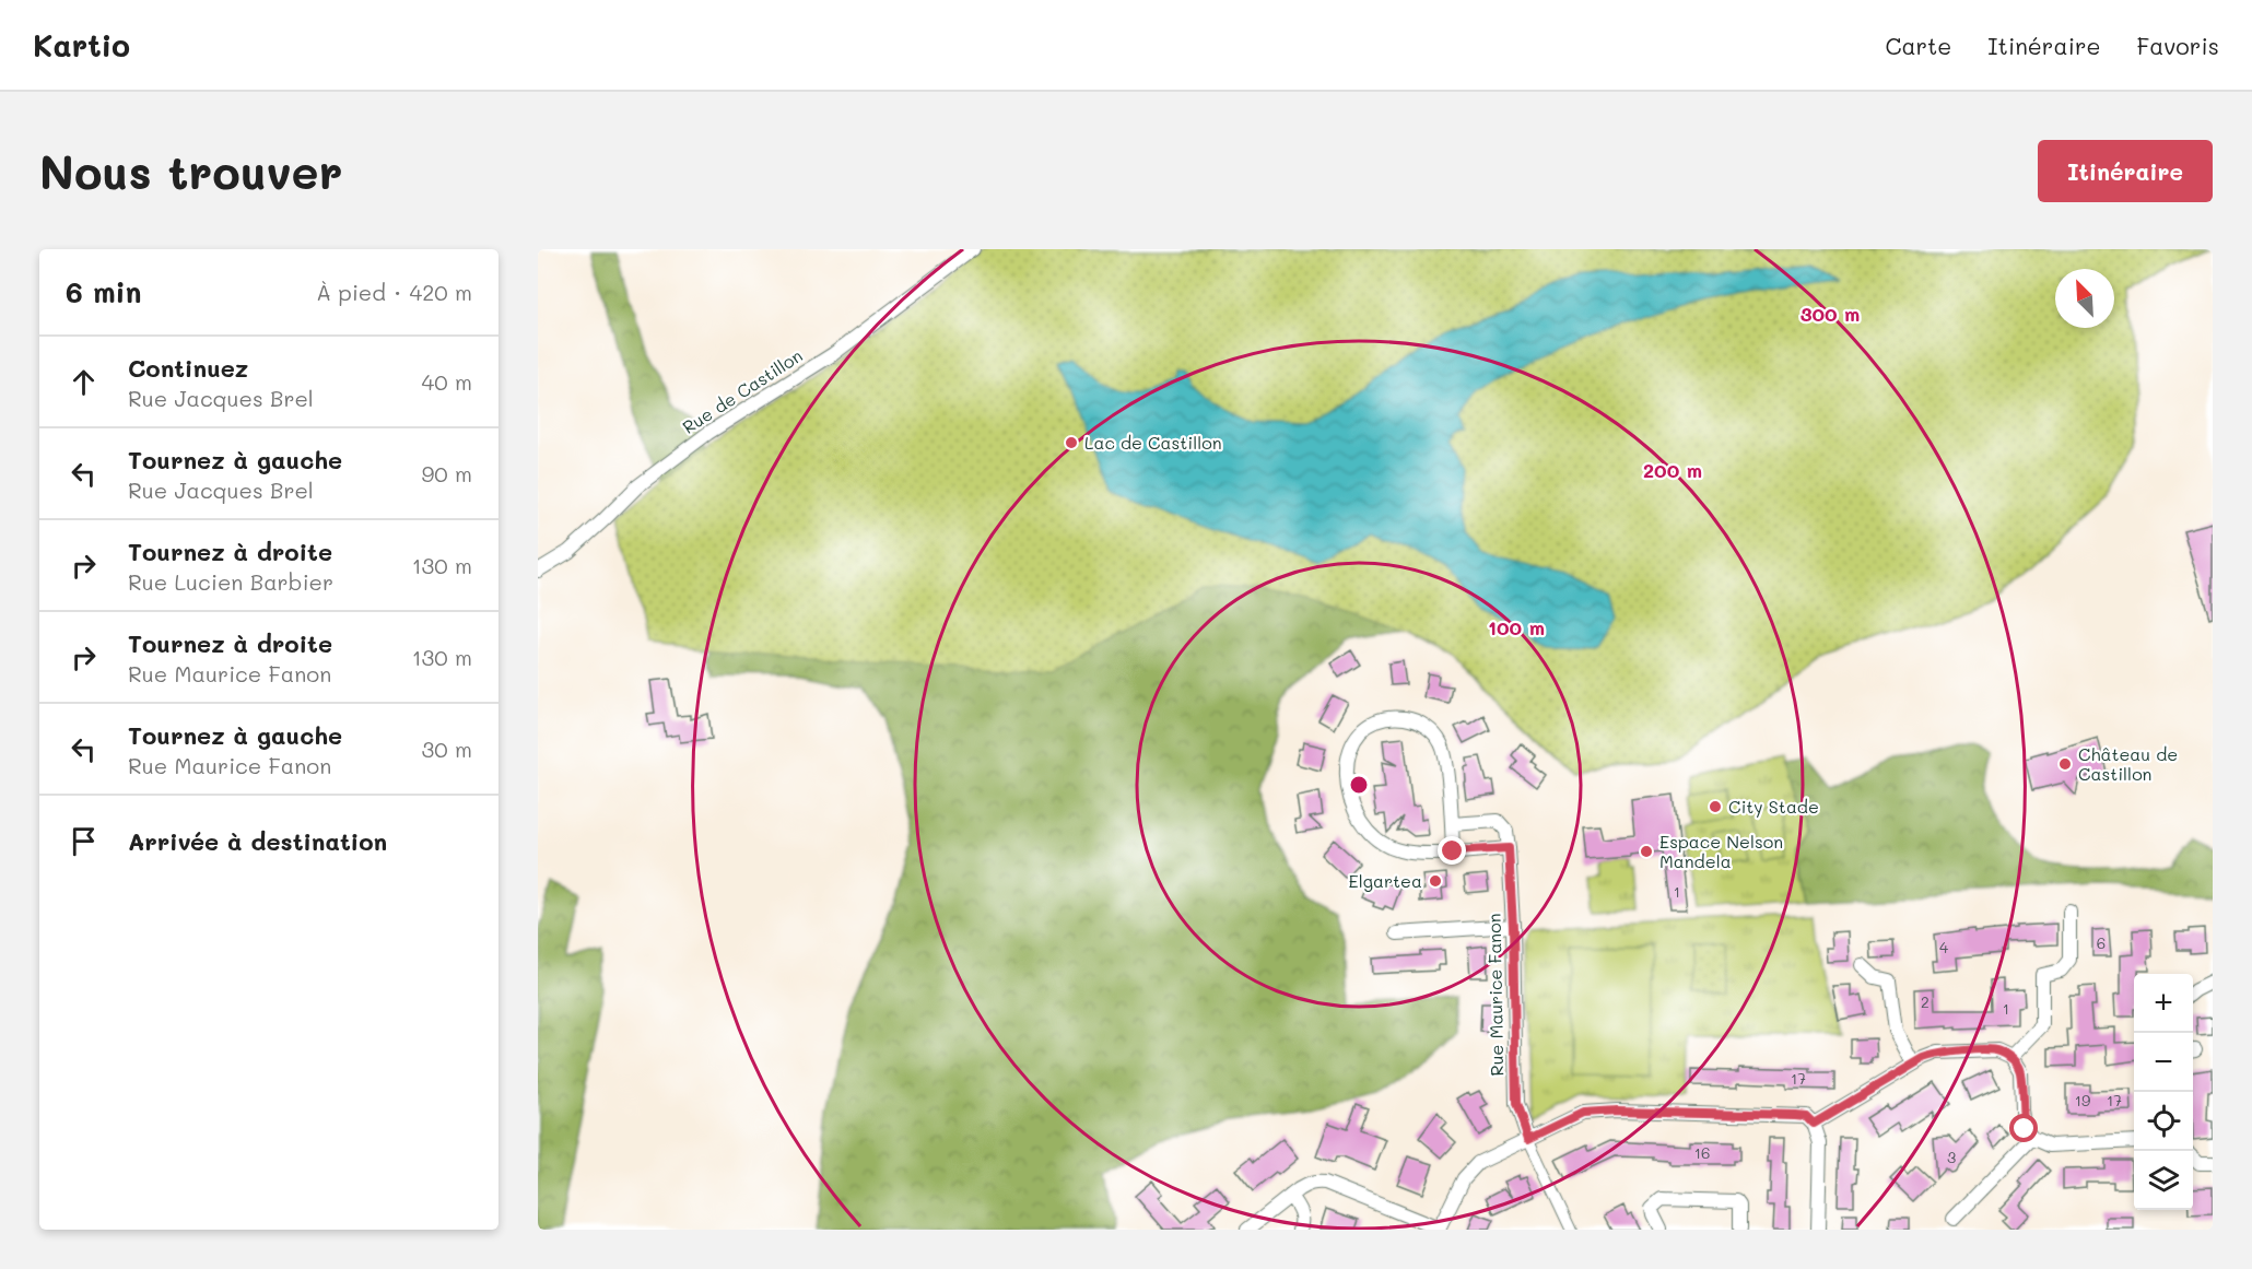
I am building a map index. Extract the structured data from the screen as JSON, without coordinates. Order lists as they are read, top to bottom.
{
  "streets": {
    "street": ["Rue de Castillon", "Rue Maurice Fanon"]
  },
  "places": [
    "Lac de Castillon",
    "Château de Castillon",
    "City Stade",
    "Espace Nelson Mandela",
    "Elgartea"
  ],
  "house_numbers": [
    "1",
    "6",
    "4",
    "2",
    "1",
    "17",
    "19",
    "17",
    "16",
    "3"
  ],
  "north": "top left",
  "page": {
    "header": "Kartio",
    "nav": ["Carte", "Itinéraire", "Favoris"],
    "buttons": "Itinéraire",
    "title": "Nous trouver",
    "heading": ["6 min", "À pied · 420 m"],
    "list": [
      ["Continuez", "Rue Jacques Brel", "40 m"],
      ["Tournez à gauche", "Rue Jacques Brel", "90 m"],
      ["Tournez à droite", "Rue Lucien Barbier", "130 m"],
      ["Tournez à droite", "Rue Maurice Fanon", "130 m"],
      ["Tournez à gauche", "Rue Maurice Fanon", "30 m"],
      "Arrivée à destination"
    ],
    "map_buttons": ["+", "−"]
  },
  "rings": ["300 m", "200 m", "100 m"]
}
